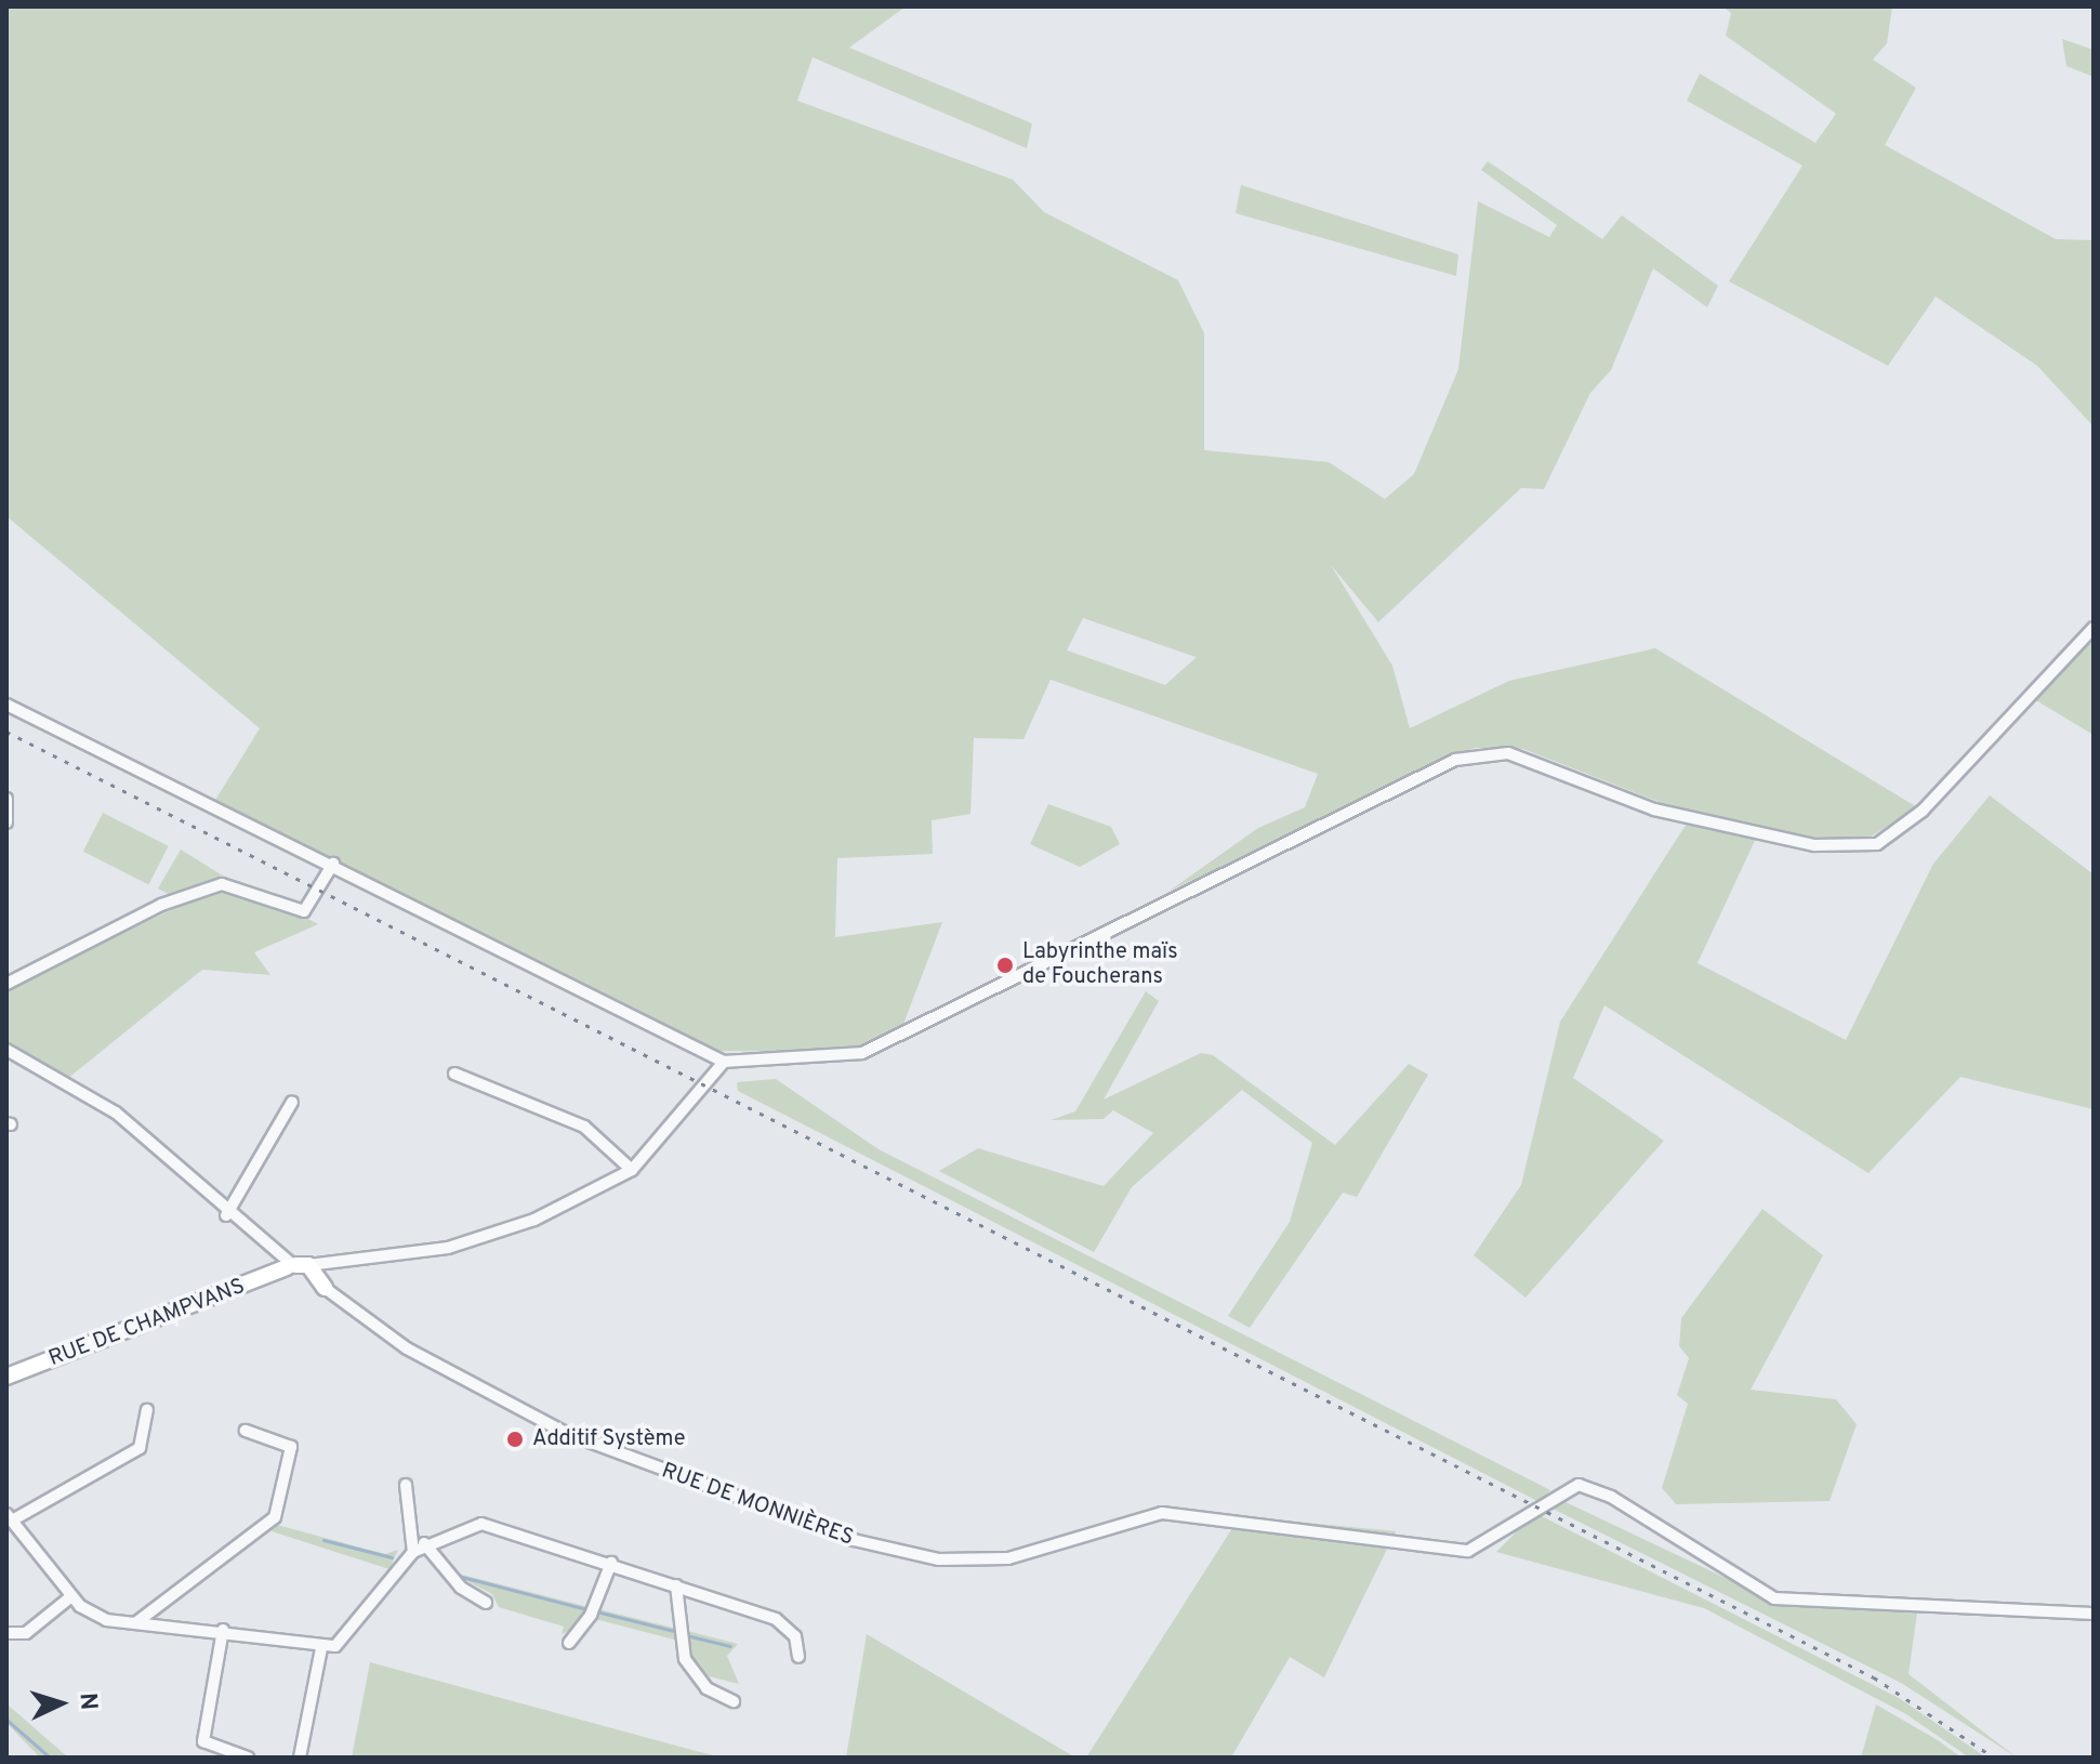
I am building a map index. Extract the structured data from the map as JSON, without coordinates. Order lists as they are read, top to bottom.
{
  "streets": {
    "street": ["RUE DE CHAMPVANS", "RUE DE MONNIÈRES"]
  },
  "crossings": [
    ["RUE DE CHAMPVANS", "RUE DE MONNIÈRES"]
  ],
  "places": ["Labyrinthe maïs de Foucherans", "Additif Système"],
  "north": "right"
}
